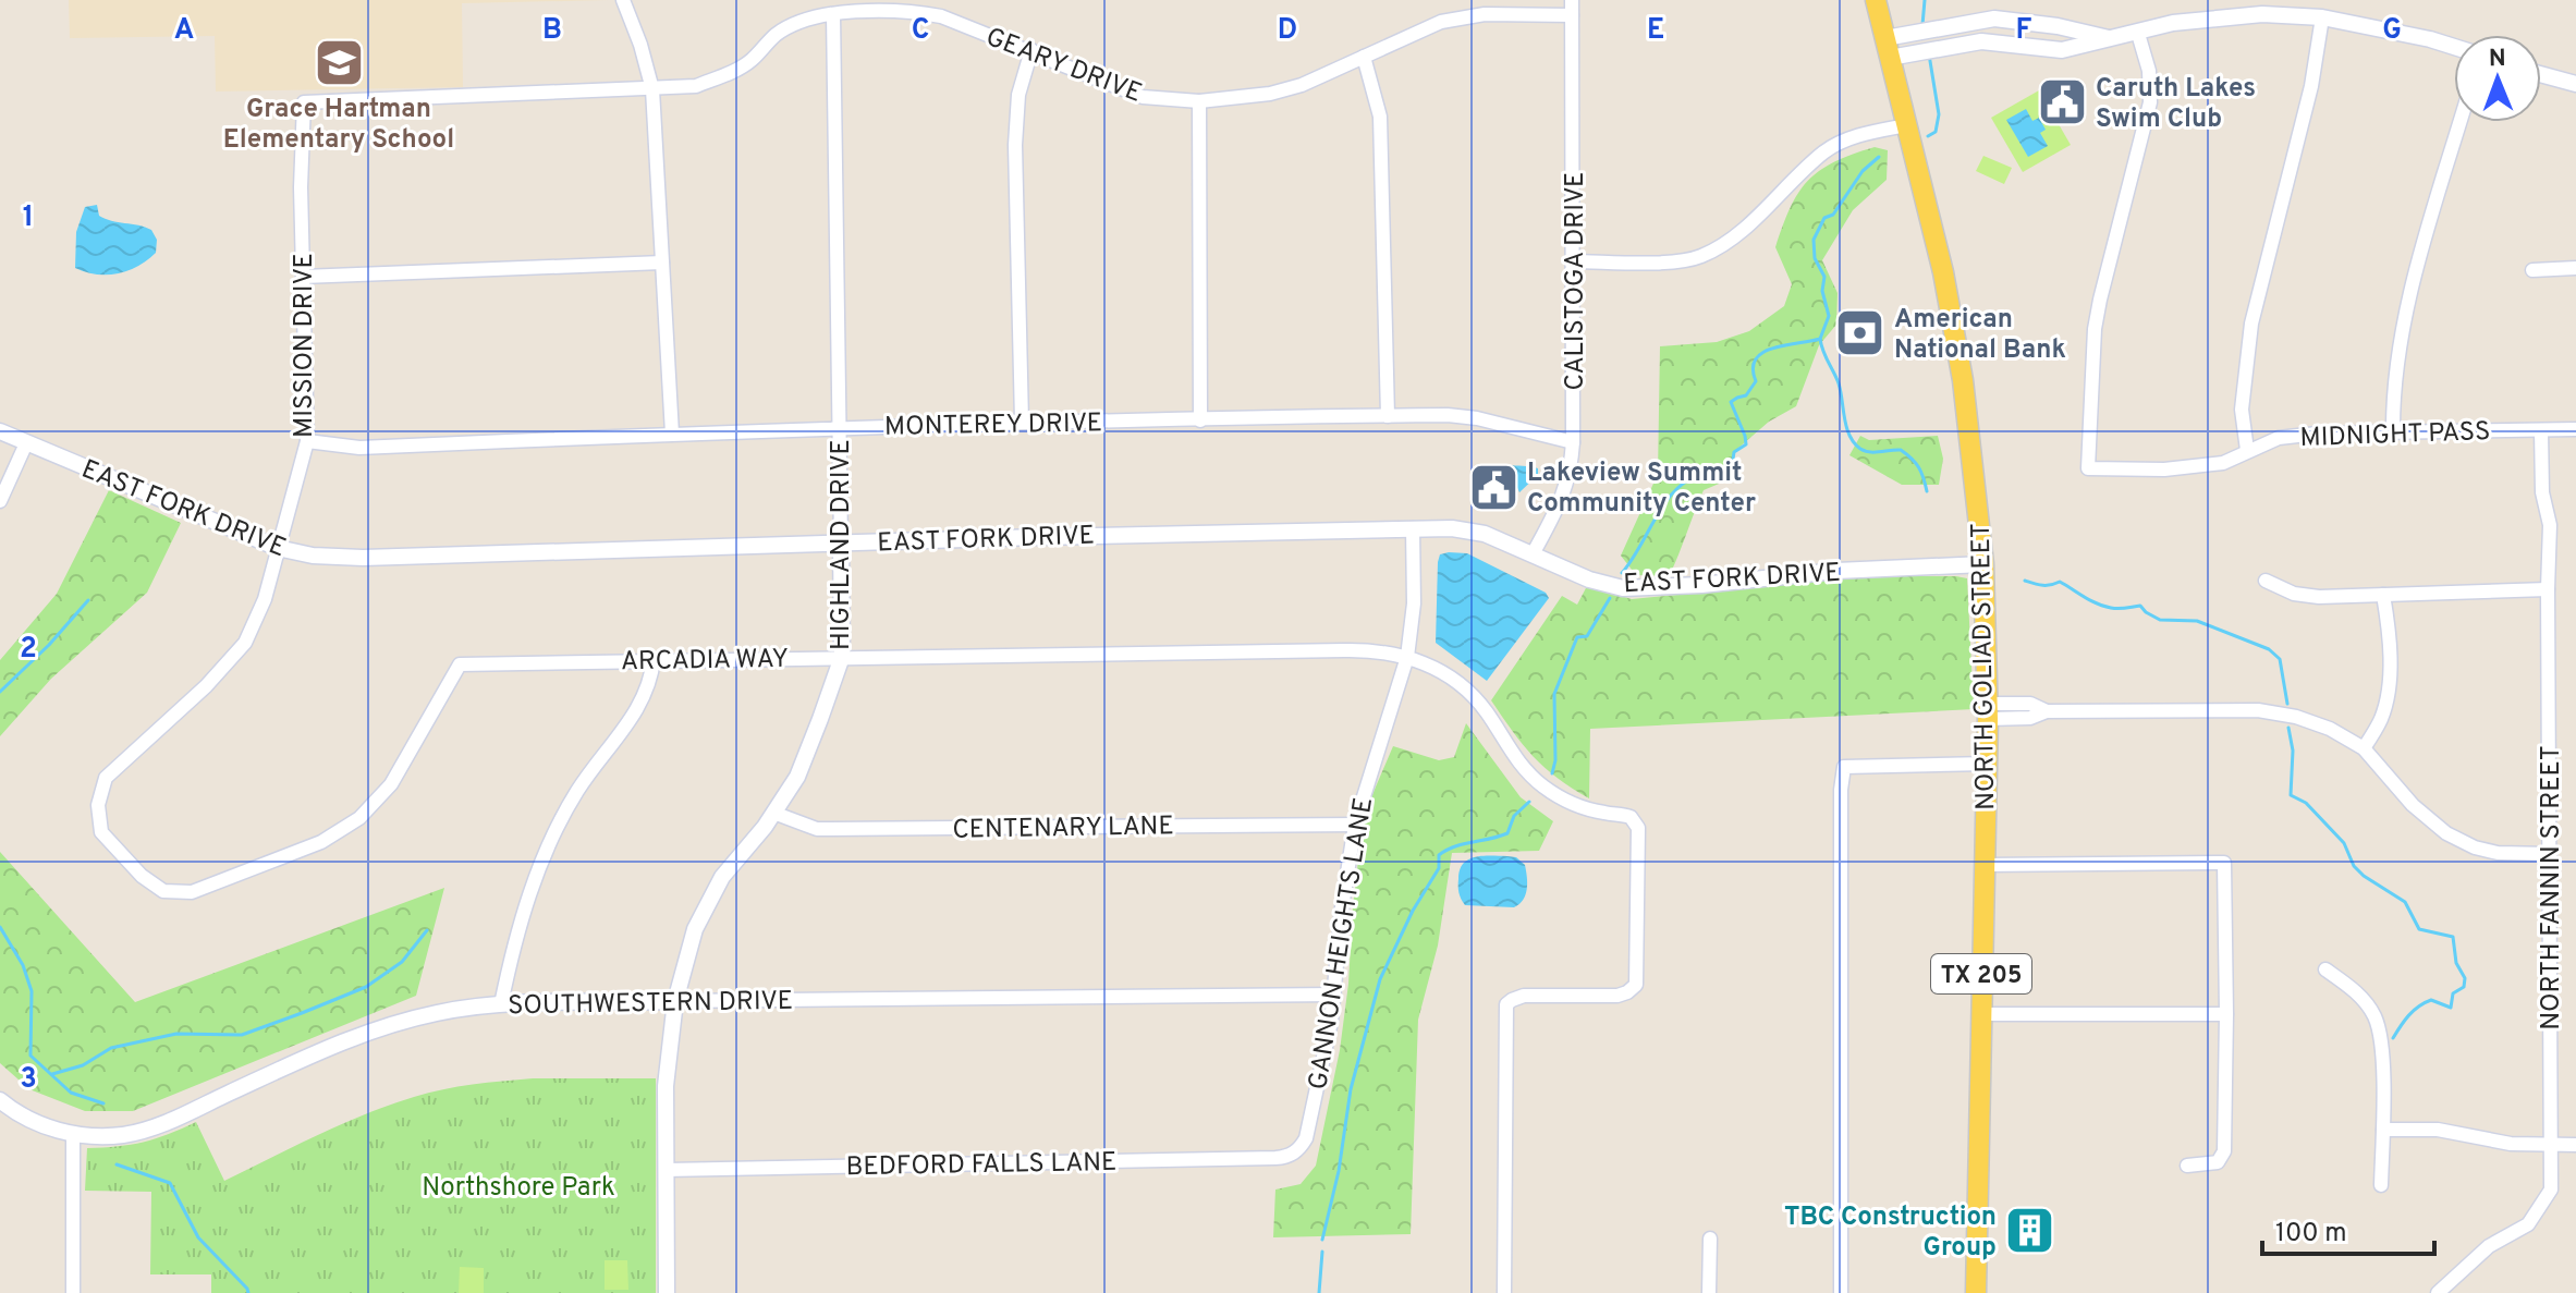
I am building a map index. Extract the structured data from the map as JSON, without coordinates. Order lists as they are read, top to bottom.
{
  "streets": {
    "main road": ["NORTH GOLIAD STREET", "TX 205"],
    "street": [
      "GEARY DRIVE",
      "CALISTOGA DRIVE",
      "MISSION DRIVE",
      "MONTEREY DRIVE",
      "MIDNIGHT PASS",
      "EAST FORK DRIVE",
      "HIGHLAND DRIVE",
      "ARCADIA WAY",
      "CENTENARY LANE",
      "NORTH FANNIN STREET",
      "GANNON HEIGHTS LANE",
      "SOUTHWESTERN DRIVE",
      "BEDFORD FALLS LANE"
    ]
  },
  "crossings": [
    ["GEARY DRIVE", "CALISTOGA DRIVE"],
    ["GEARY DRIVE", "MISSION DRIVE"],
    ["GEARY DRIVE", "HIGHLAND DRIVE"],
    ["CALISTOGA DRIVE", "MONTEREY DRIVE"],
    ["CALISTOGA DRIVE", "EAST FORK DRIVE"],
    ["MISSION DRIVE", "MONTEREY DRIVE"],
    ["MISSION DRIVE", "EAST FORK DRIVE"],
    ["MISSION DRIVE", "ARCADIA WAY"],
    ["MONTEREY DRIVE", "HIGHLAND DRIVE"],
    ["MIDNIGHT PASS", "NORTH FANNIN STREET"],
    ["EAST FORK DRIVE", "HIGHLAND DRIVE"],
    ["EAST FORK DRIVE", "NORTH GOLIAD STREET"],
    ["EAST FORK DRIVE", "GANNON HEIGHTS LANE"],
    ["HIGHLAND DRIVE", "ARCADIA WAY"],
    ["HIGHLAND DRIVE", "CENTENARY LANE"],
    ["HIGHLAND DRIVE", "SOUTHWESTERN DRIVE"],
    ["HIGHLAND DRIVE", "BEDFORD FALLS LANE"],
    ["ARCADIA WAY", "GANNON HEIGHTS LANE"],
    ["CENTENARY LANE", "GANNON HEIGHTS LANE"],
    ["GANNON HEIGHTS LANE", "SOUTHWESTERN DRIVE"],
    ["GANNON HEIGHTS LANE", "BEDFORD FALLS LANE"]
  ],
  "parks": ["Northshore Park"],
  "places": {
    "school or university": ["Grace Hartman Elementary School"],
    "public building": ["Caruth Lakes Swim Club", "Lakeview Summit Community Center"],
    "bank": ["American National Bank"],
    "building": ["TBC Construction Group"]
  },
  "scale_bar": "100 m",
  "north": "top",
  "grid": {
    "columns": [
      "A",
      "B",
      "C",
      "D",
      "E",
      "F",
      "G"
    ],
    "rows": ["1", "2", "3"]
  }
}
